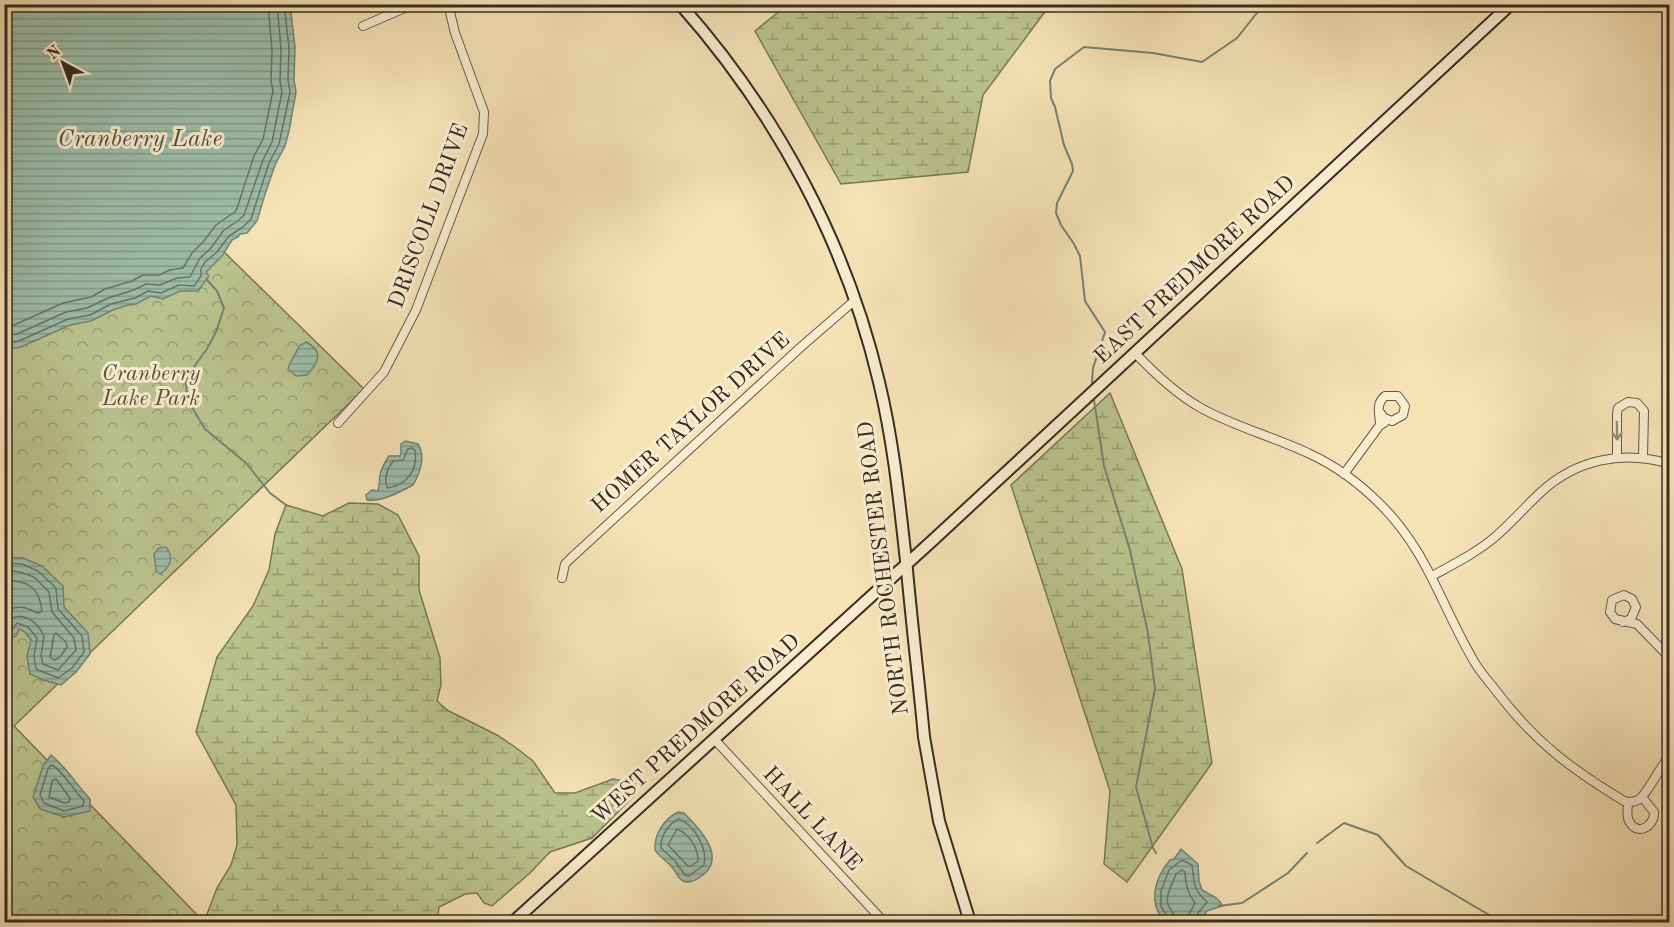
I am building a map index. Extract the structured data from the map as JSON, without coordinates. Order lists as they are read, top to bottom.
{
  "streets": {
    "street": [
      "DRISCOLL DRIVE",
      "EAST PREDMORE ROAD",
      "HOMER TAYLOR DRIVE",
      "NORTH ROCHESTER ROAD",
      "WEST PREDMORE ROAD",
      "HALL LANE"
    ]
  },
  "crossings": [
    ["EAST PREDMORE ROAD", "NORTH ROCHESTER ROAD"],
    ["EAST PREDMORE ROAD", "WEST PREDMORE ROAD"],
    ["HOMER TAYLOR DRIVE", "NORTH ROCHESTER ROAD"],
    ["NORTH ROCHESTER ROAD", "WEST PREDMORE ROAD"],
    ["WEST PREDMORE ROAD", "HALL LANE"]
  ],
  "water": ["Cranberry Lake"],
  "parks": ["Cranberry Lake Park"],
  "north": "top left"
}
